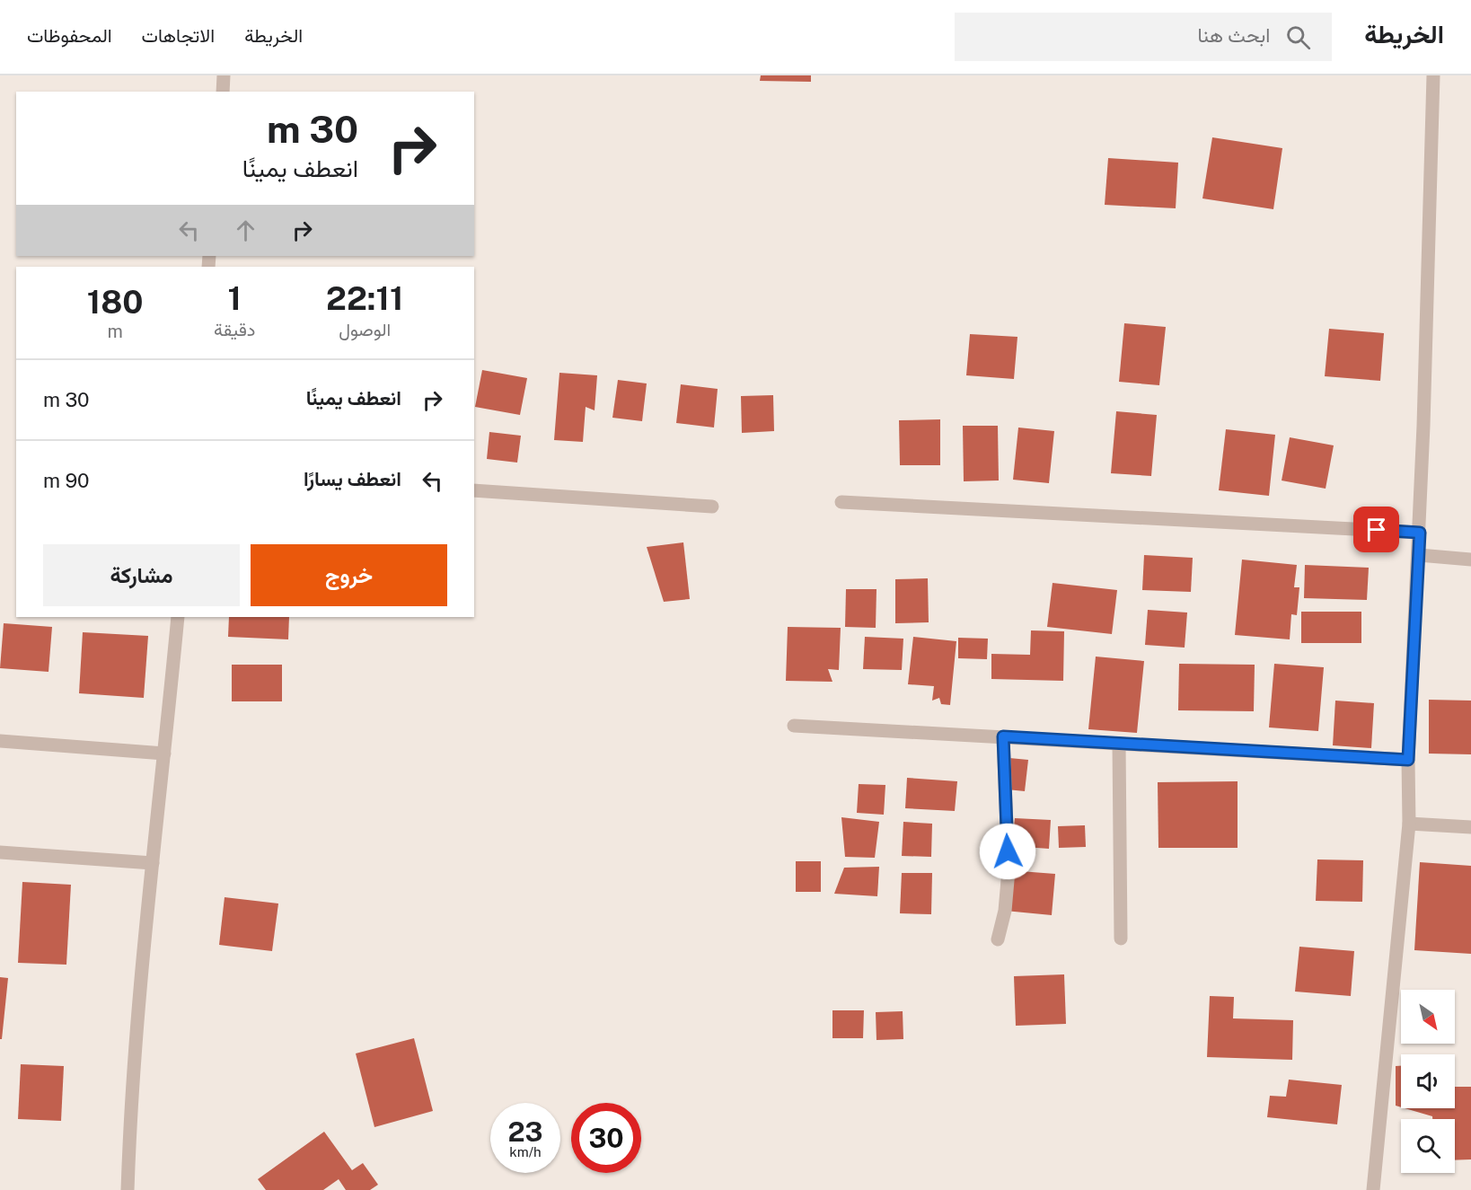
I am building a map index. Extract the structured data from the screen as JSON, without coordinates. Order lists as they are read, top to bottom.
{
  "north": "bottom right",
  "page": {
    "header": "الخريطة",
    "search": "ابحث هنا",
    "nav": ["الخريطة", "الاتجاهات", "المحفوظات"],
    "turn": ["30 m", "انعطف يمينًا"],
    "eta": [
      "22:11",
      "الوصول",
      "1",
      "دقيقة",
      "180",
      "m"
    ],
    "list": [
      {
        "name": "انعطف يمينًا",
        "value": "30 m"
      },
      {
        "name": "انعطف يسارًا",
        "value": "90 m"
      }
    ],
    "buttons": ["خروج", "مشاركة"],
    "speed": "23 km/h",
    "limit": "30"
  }
}
